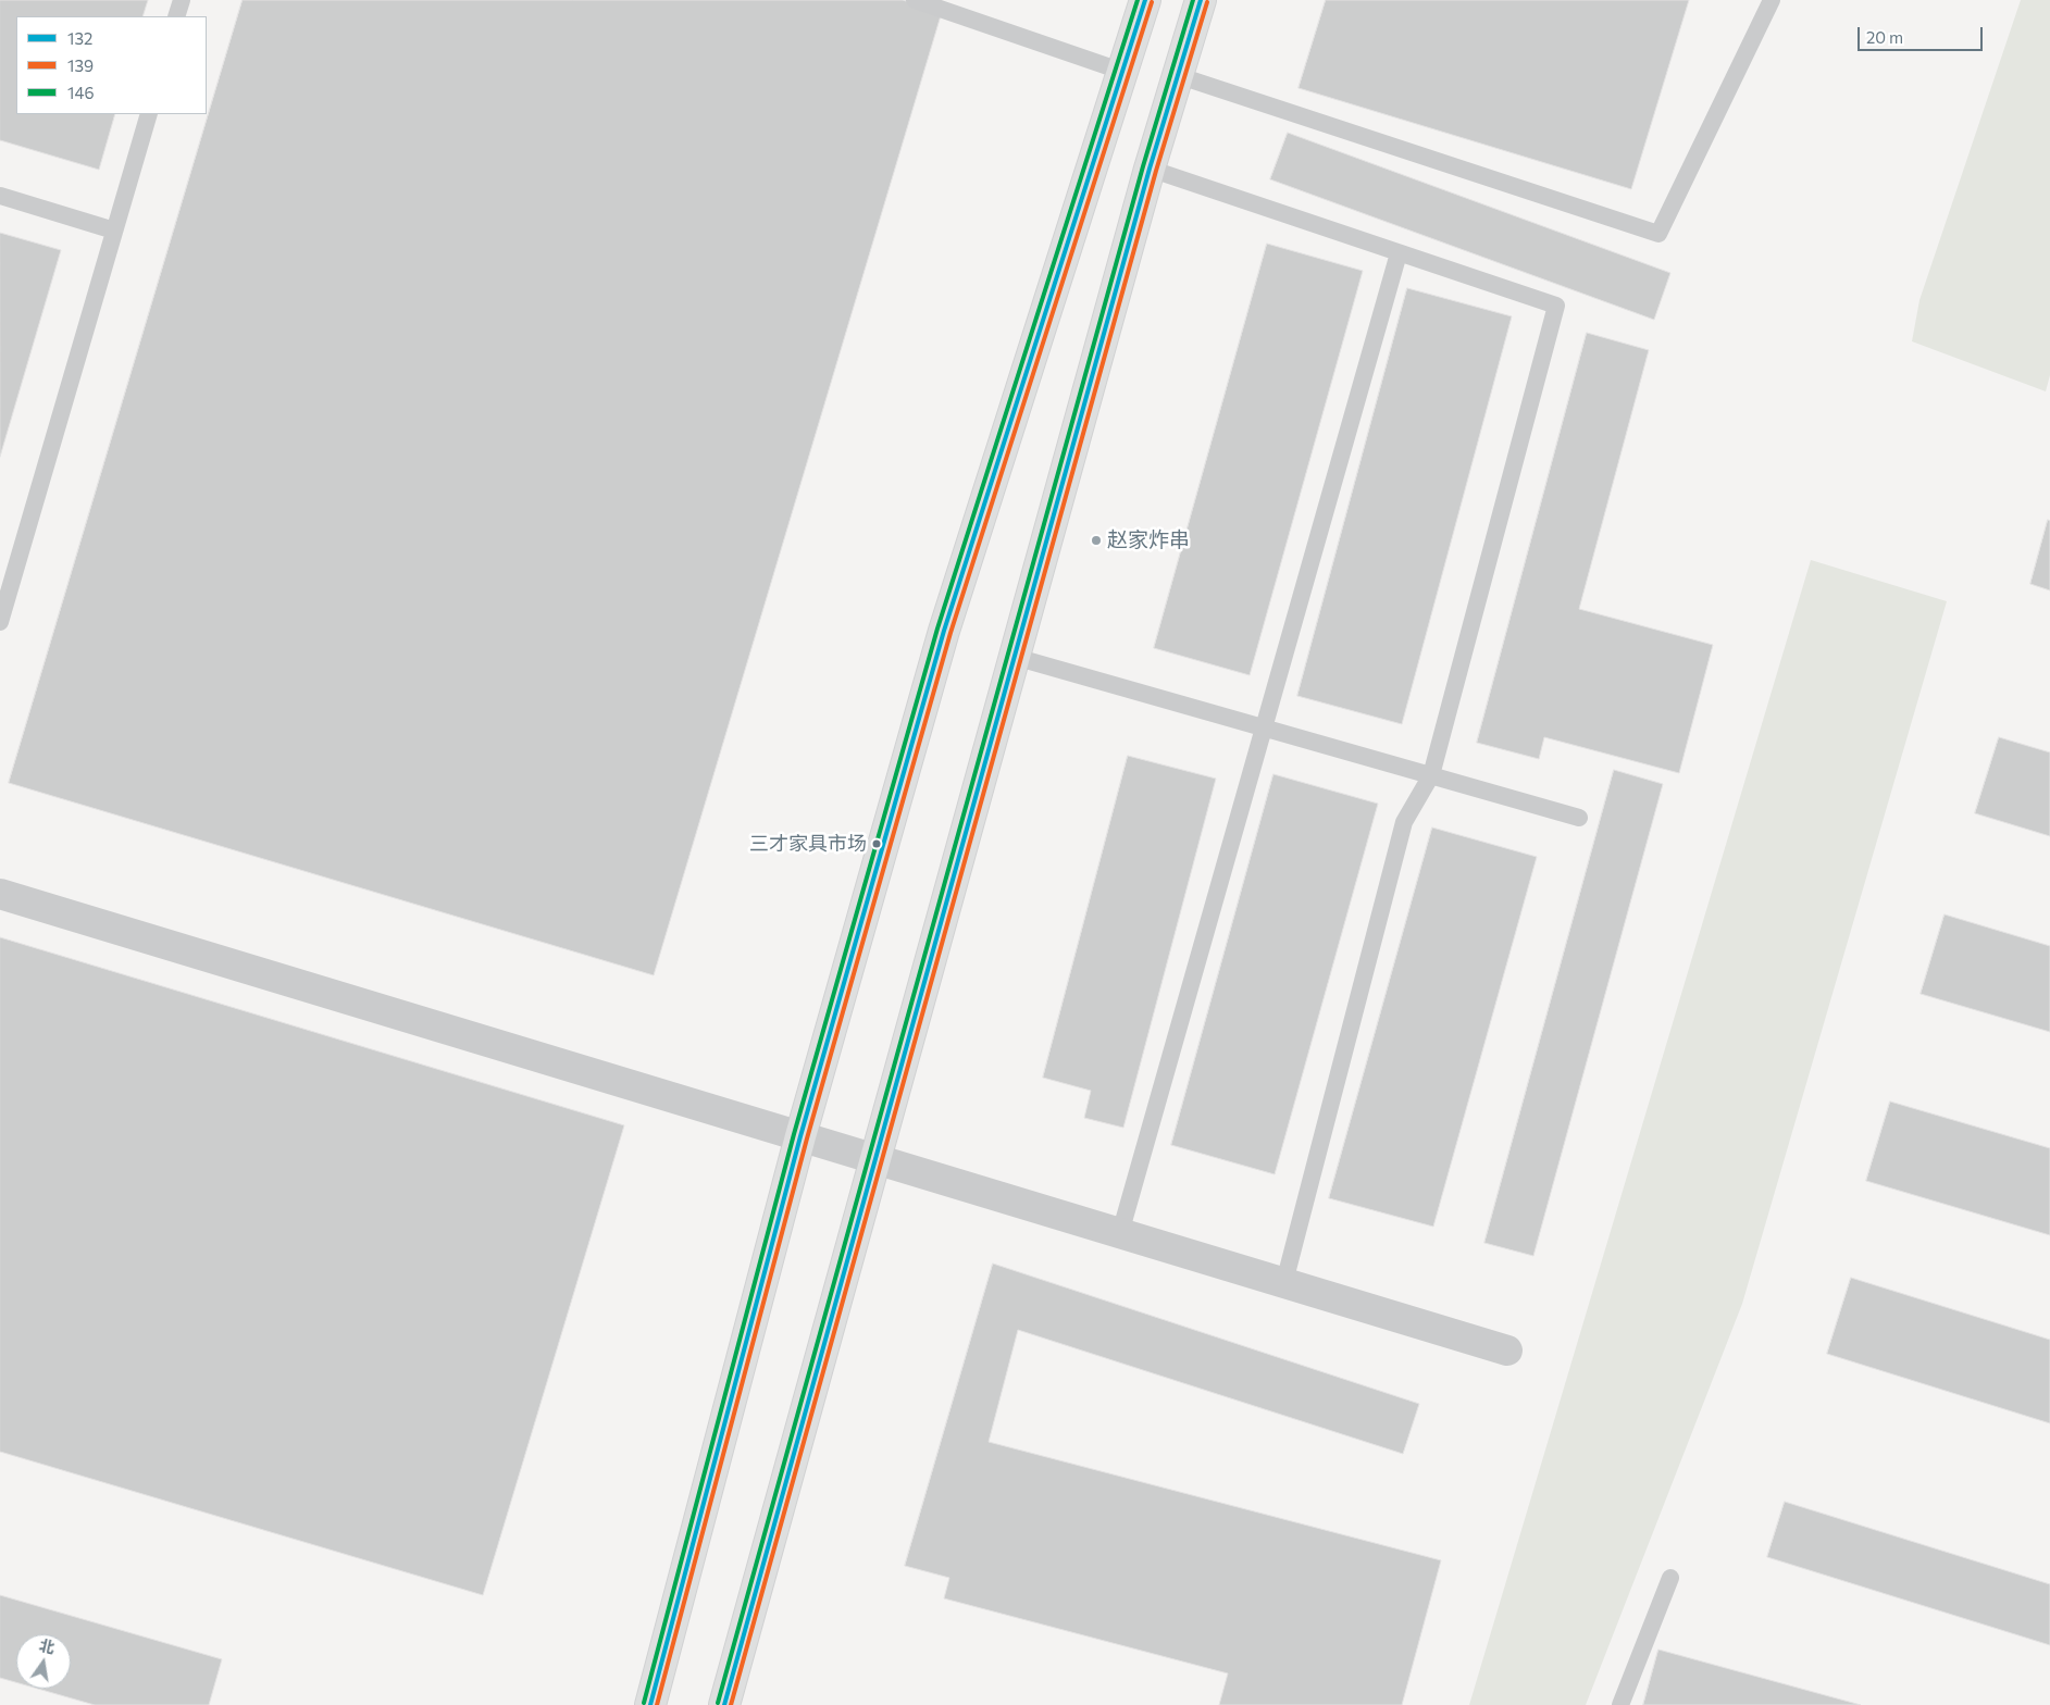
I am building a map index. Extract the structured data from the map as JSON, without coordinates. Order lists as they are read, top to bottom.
{
  "places": ["赵家炸串", "三才家具市场"],
  "lines": ["transit line 132", "transit line 146", "transit line 139"],
  "legend": ["132", "139", "146"],
  "scale_bar": "20 m",
  "north": "top"
}
